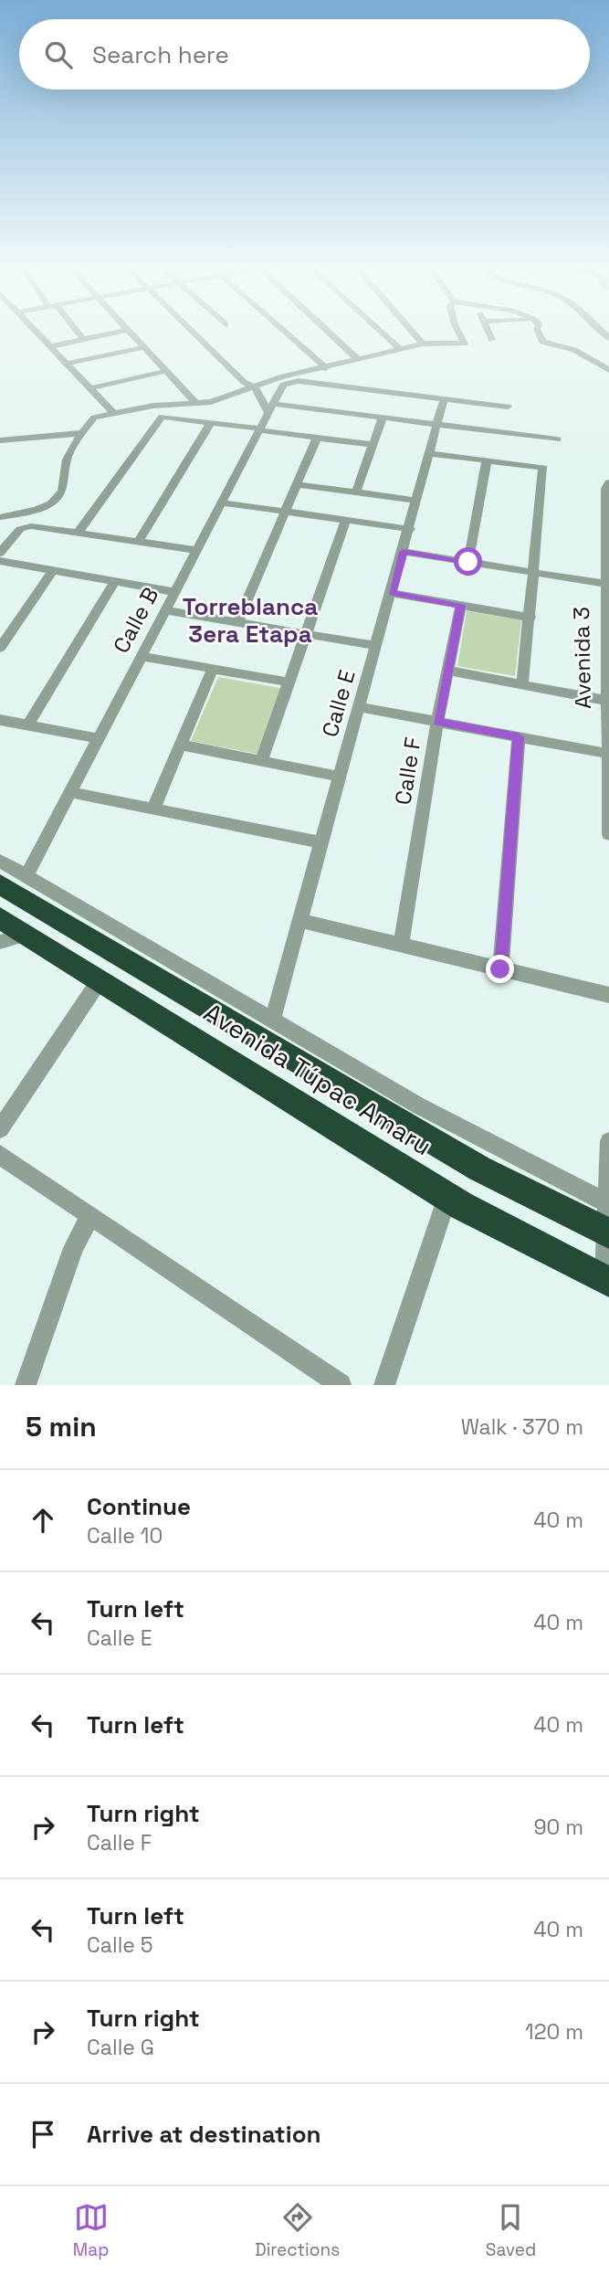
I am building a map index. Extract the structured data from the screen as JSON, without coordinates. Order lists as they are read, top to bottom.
{
  "streets": {
    "highway": ["Avenida Túpac Amaru"],
    "street": [
      "Calle B",
      "Avenida 3",
      "Calle E",
      "Calle F"
    ]
  },
  "crossings": [
    ["Calle B", "Calle E"]
  ],
  "districts": ["Torreblanca 3era Etapa"],
  "page": {
    "search": "Search here",
    "heading": ["5 min", "Walk · 370 m"],
    "list": [
      ["Continue", "Calle 10", "40 m"],
      ["Turn left", "Calle E", "40 m"],
      ["Turn left", "40 m"],
      ["Turn right", "Calle F", "90 m"],
      ["Turn left", "Calle 5", "40 m"],
      ["Turn right", "Calle G", "120 m"],
      "Arrive at destination"
    ],
    "nav": ["Map", "Directions", "Saved"]
  }
}
